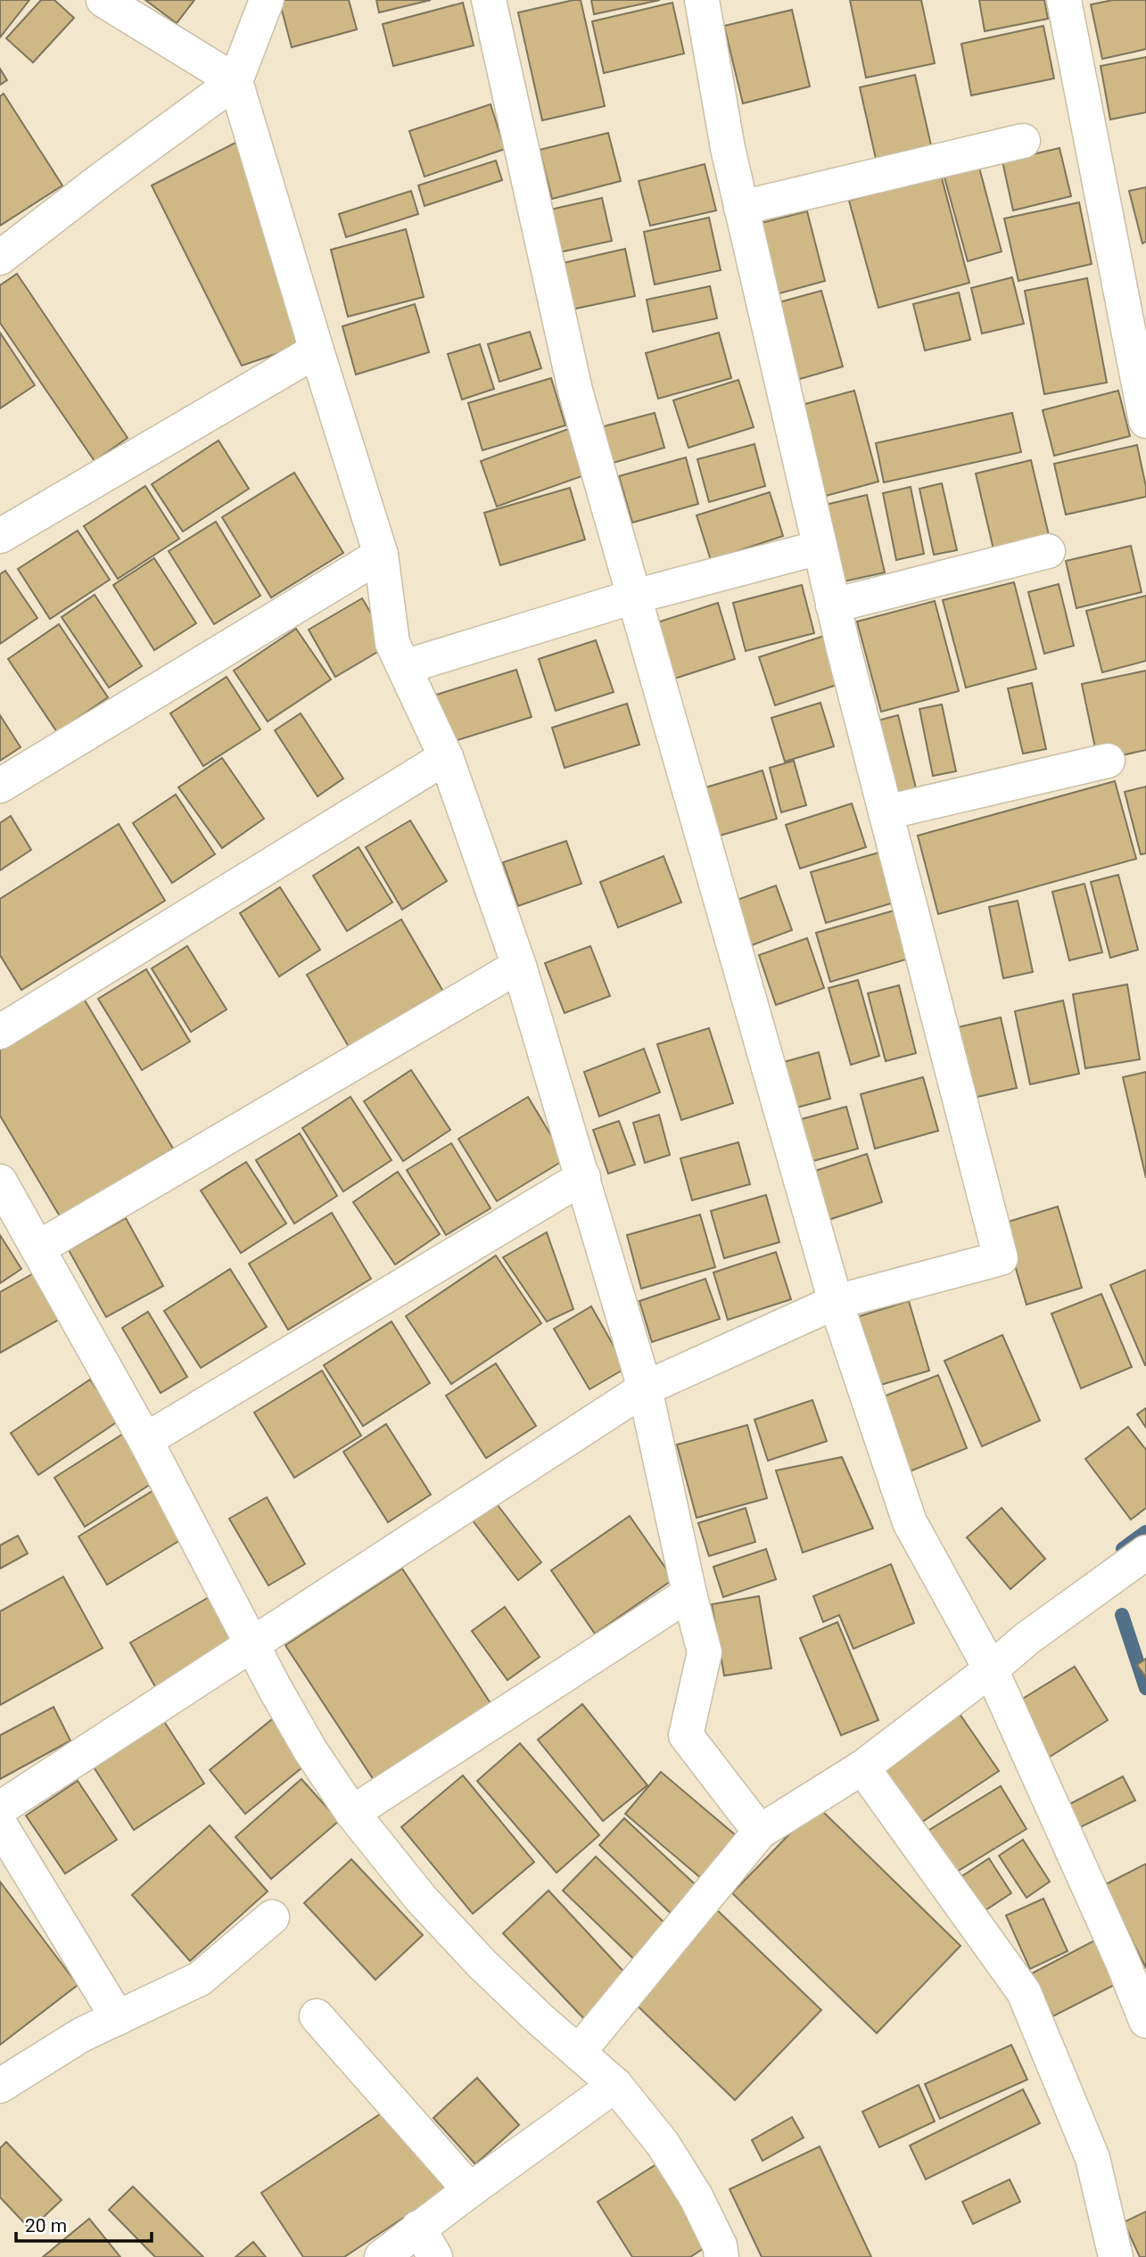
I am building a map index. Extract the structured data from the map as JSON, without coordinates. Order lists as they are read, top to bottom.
{
  "scale_bar": "20 m"
}
